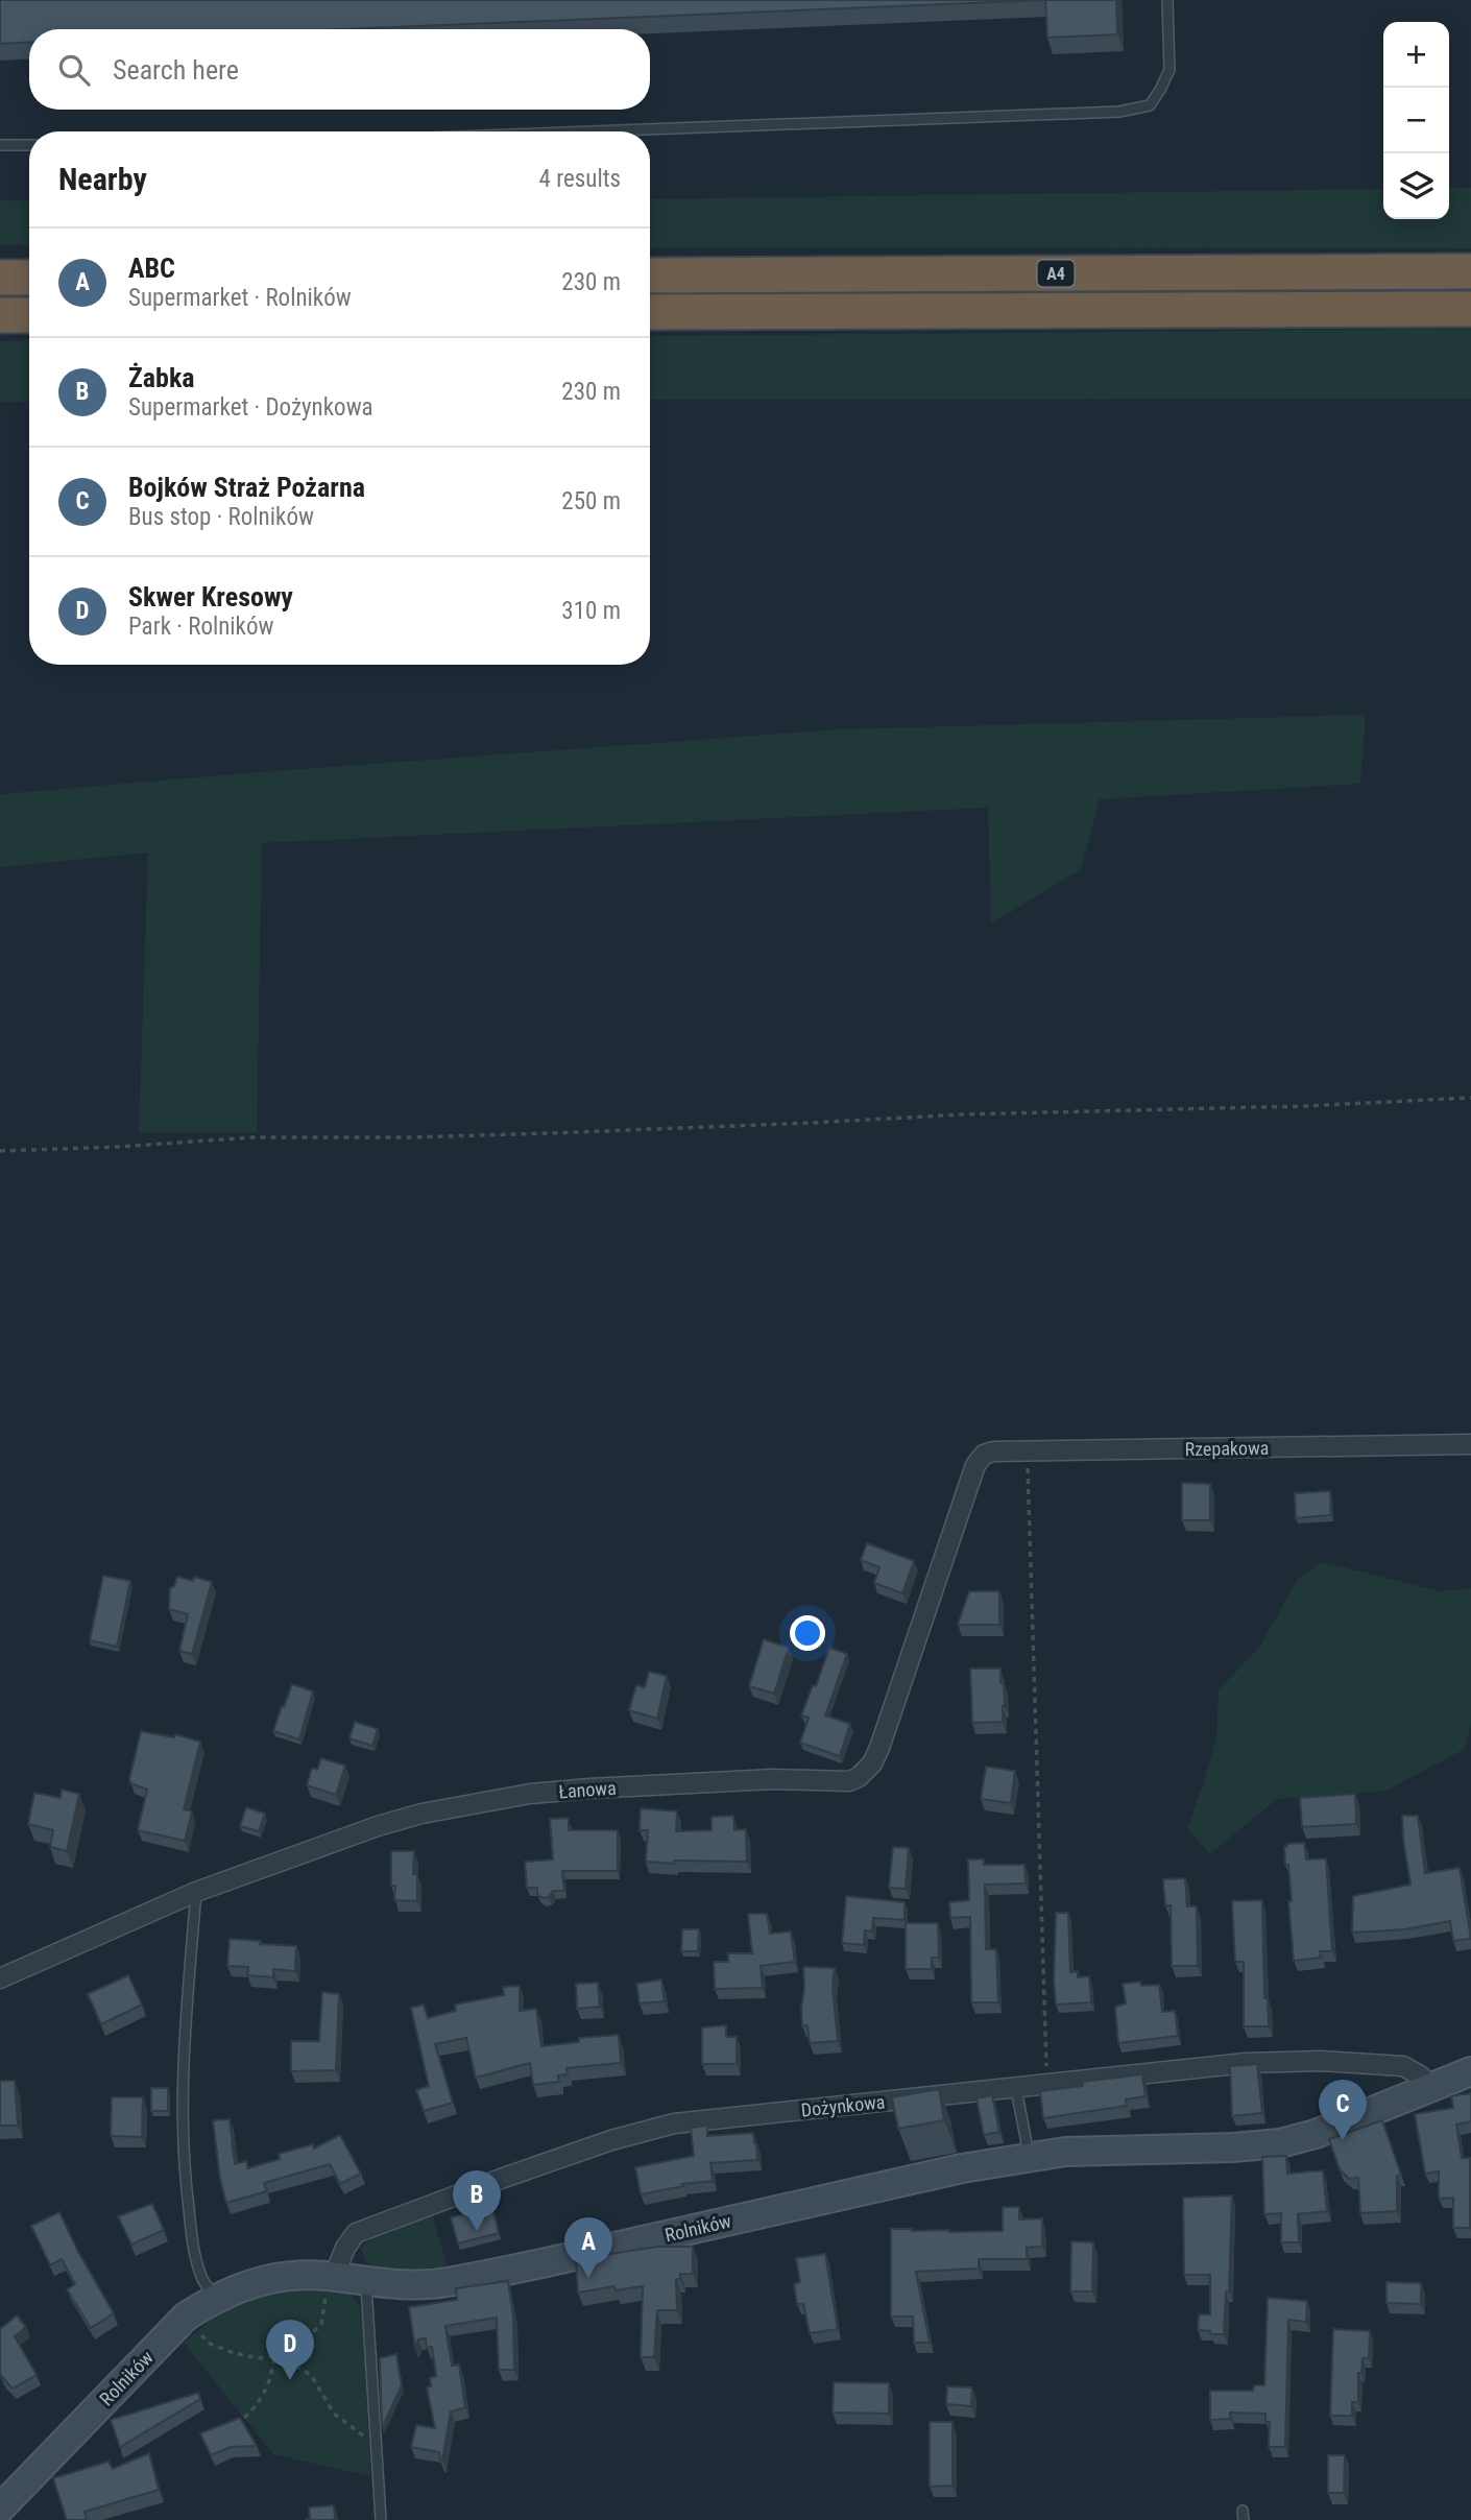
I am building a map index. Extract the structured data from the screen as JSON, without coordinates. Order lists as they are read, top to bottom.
{
  "streets": {
    "highway": ["A4"],
    "street": [
      "Rzepakowa",
      "Łanowa",
      "Dożynkowa",
      "Rolników"
    ]
  },
  "crossings": [
    ["Rzepakowa", "Łanowa"],
    ["Dożynkowa", "Rolników"]
  ],
  "page": {
    "map_buttons": ["+", "−"],
    "search": "Search here",
    "heading": ["Nearby", "4 results"],
    "list": [
      {
        "mark": "A",
        "name": "ABC",
        "note": "Supermarket · Rolników",
        "value": "230 m"
      },
      {
        "mark": "B",
        "name": "Żabka",
        "note": "Supermarket · Dożynkowa",
        "value": "230 m"
      },
      {
        "mark": "C",
        "name": "Bojków Straż Pożarna",
        "note": "Bus stop · Rolników",
        "value": "250 m"
      },
      {
        "mark": "D",
        "name": "Skwer Kresowy",
        "note": "Park · Rolników",
        "value": "310 m"
      }
    ],
    "pins": [
      "C",
      "B",
      "A",
      "D"
    ]
  }
}
